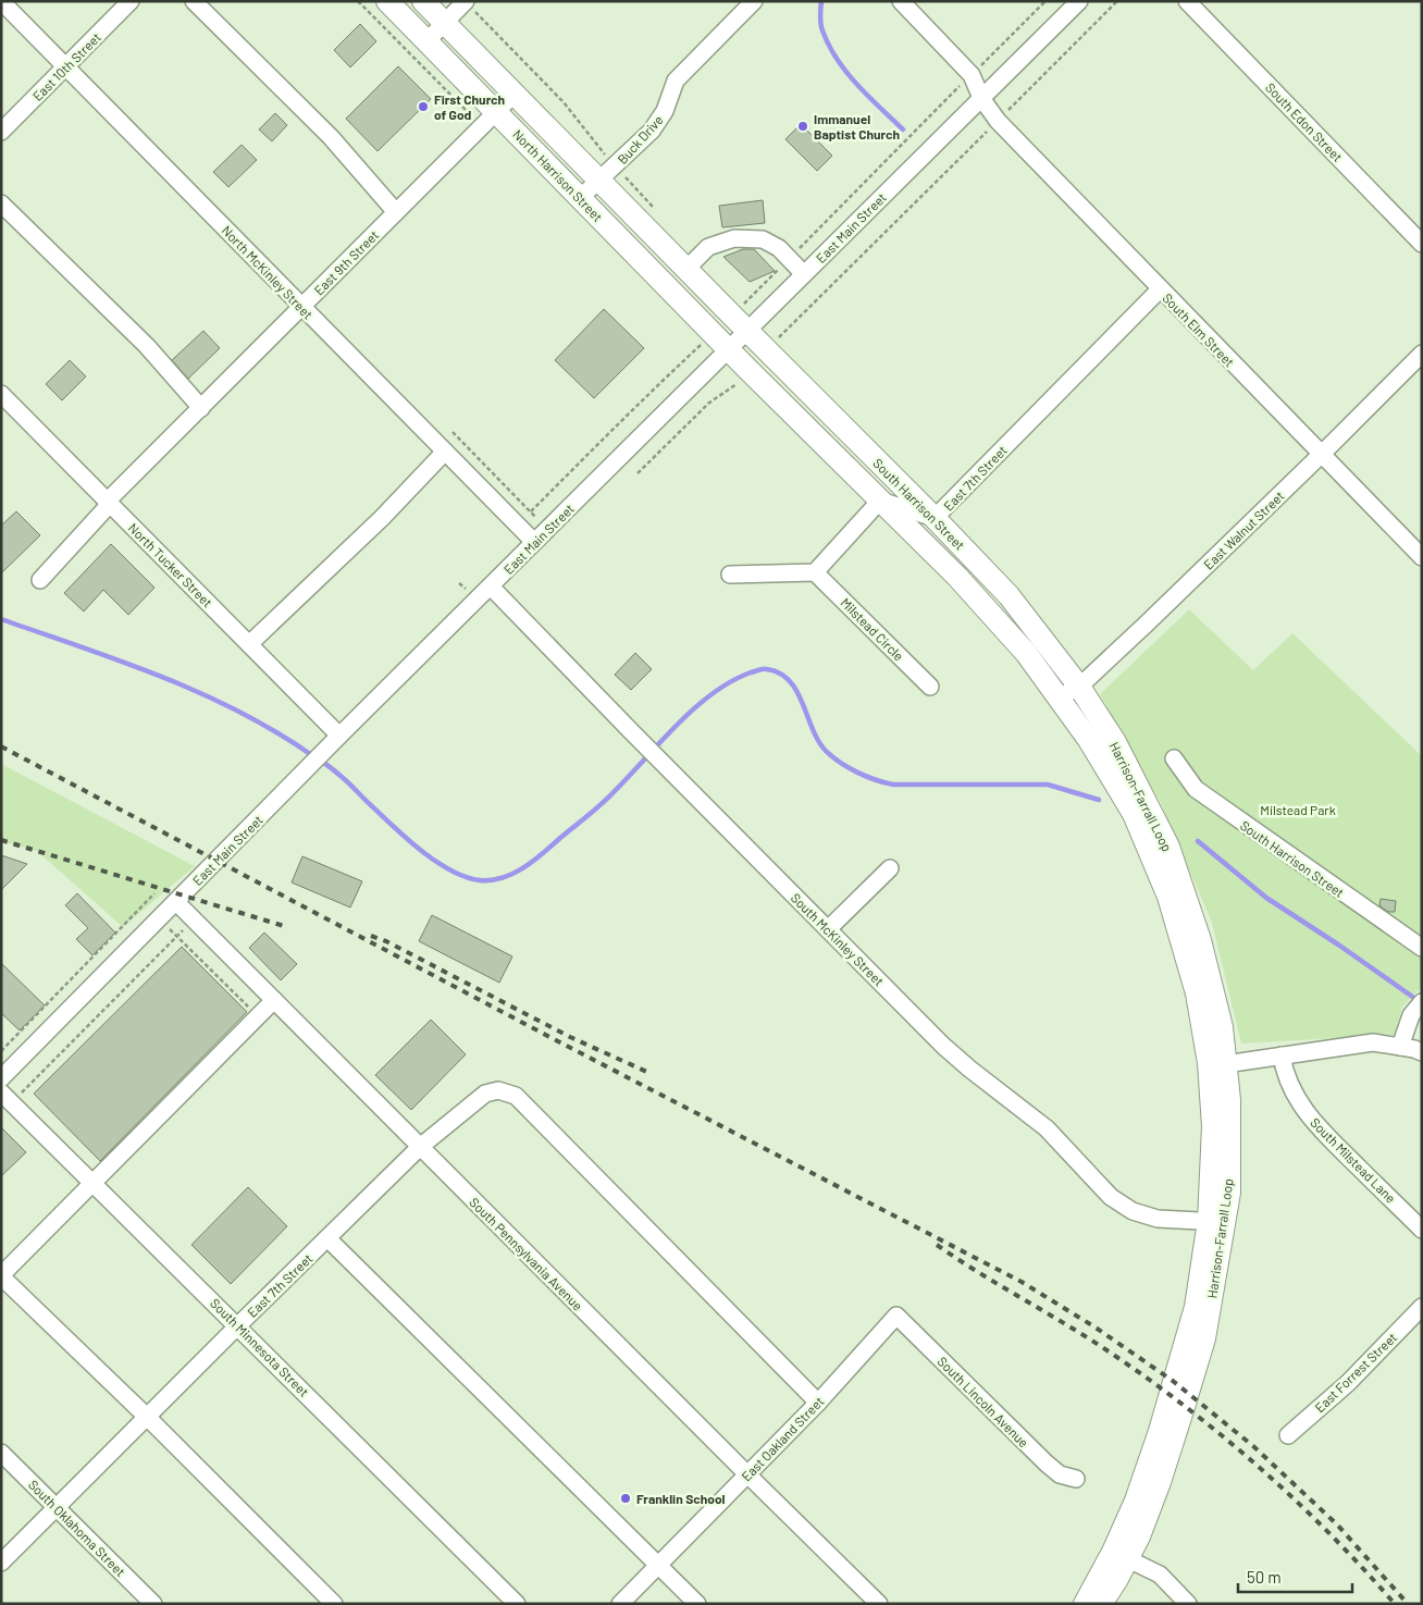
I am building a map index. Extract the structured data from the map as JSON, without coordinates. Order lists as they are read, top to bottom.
{
  "streets": {
    "main road": ["North Harrison Street", "South Harrison Street", "Harrison-Farrall Loop"],
    "street": [
      "East 10th Street",
      "South Edon Street",
      "Buck Drive",
      "East Main Street",
      "East 9th Street",
      "North McKinley Street",
      "South Elm Street",
      "East 7th Street",
      "East Walnut Street",
      "North Tucker Street",
      "Milstead Circle",
      "South McKinley Street",
      "South Milstead Lane",
      "South Pennsylvania Avenue",
      "South Minnesota Street",
      "East Forrest Street",
      "South Lincoln Avenue",
      "East Oakland Street",
      "South Oklahoma Street"
    ]
  },
  "crossings": [
    ["East 10th Street", "North McKinley Street"],
    ["Buck Drive", "North Harrison Street"],
    ["North Harrison Street", "East Main Street"],
    ["North Harrison Street", "East 9th Street"],
    ["North Harrison Street", "South Harrison Street"],
    ["East Main Street", "North McKinley Street"],
    ["East Main Street", "South Elm Street"],
    ["East Main Street", "South Harrison Street"],
    ["East Main Street", "North Tucker Street"],
    ["East Main Street", "South McKinley Street"],
    ["East Main Street", "South Pennsylvania Avenue"],
    ["East 9th Street", "North McKinley Street"],
    ["East 9th Street", "North Tucker Street"],
    ["South Elm Street", "East 7th Street"],
    ["South Elm Street", "East Walnut Street"],
    ["East 7th Street", "South Harrison Street"],
    ["East 7th Street", "South Pennsylvania Avenue"],
    ["East 7th Street", "South Minnesota Street"],
    ["East 7th Street", "East Oakland Street"],
    ["East 7th Street", "South Oklahoma Street"],
    ["South Harrison Street", "East Walnut Street"],
    ["South Harrison Street", "Harrison-Farrall Loop"],
    ["East Walnut Street", "Harrison-Farrall Loop"],
    ["Harrison-Farrall Loop", "South McKinley Street"],
    ["South Pennsylvania Avenue", "East Oakland Street"],
    ["South Lincoln Avenue", "East Oakland Street"]
  ],
  "parks": ["Milstead Park"],
  "places": ["First Church of God", "Immanuel Baptist Church", "Franklin School"],
  "scale_bar": "50 m"
}
